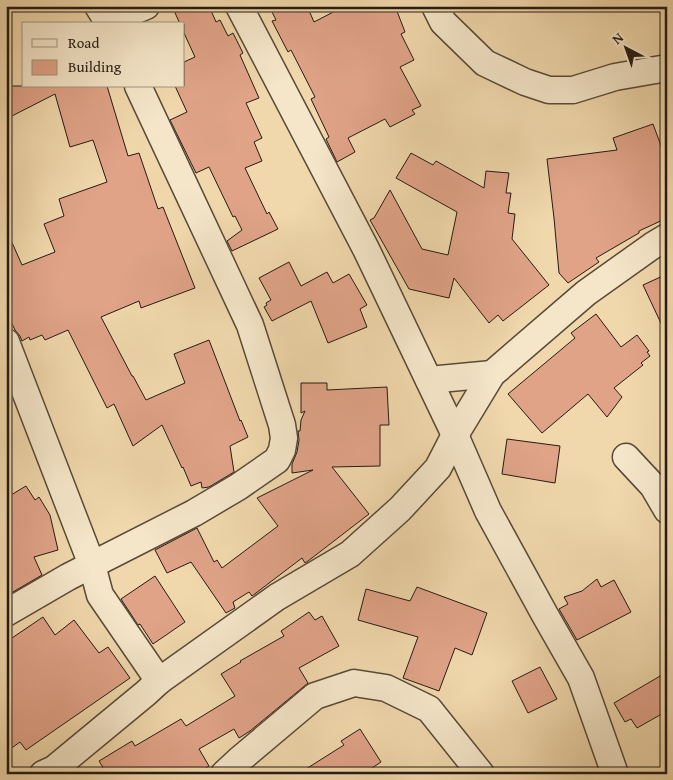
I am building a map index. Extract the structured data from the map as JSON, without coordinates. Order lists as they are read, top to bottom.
{
  "legend": ["Road", "Building"],
  "north": "top left"
}
